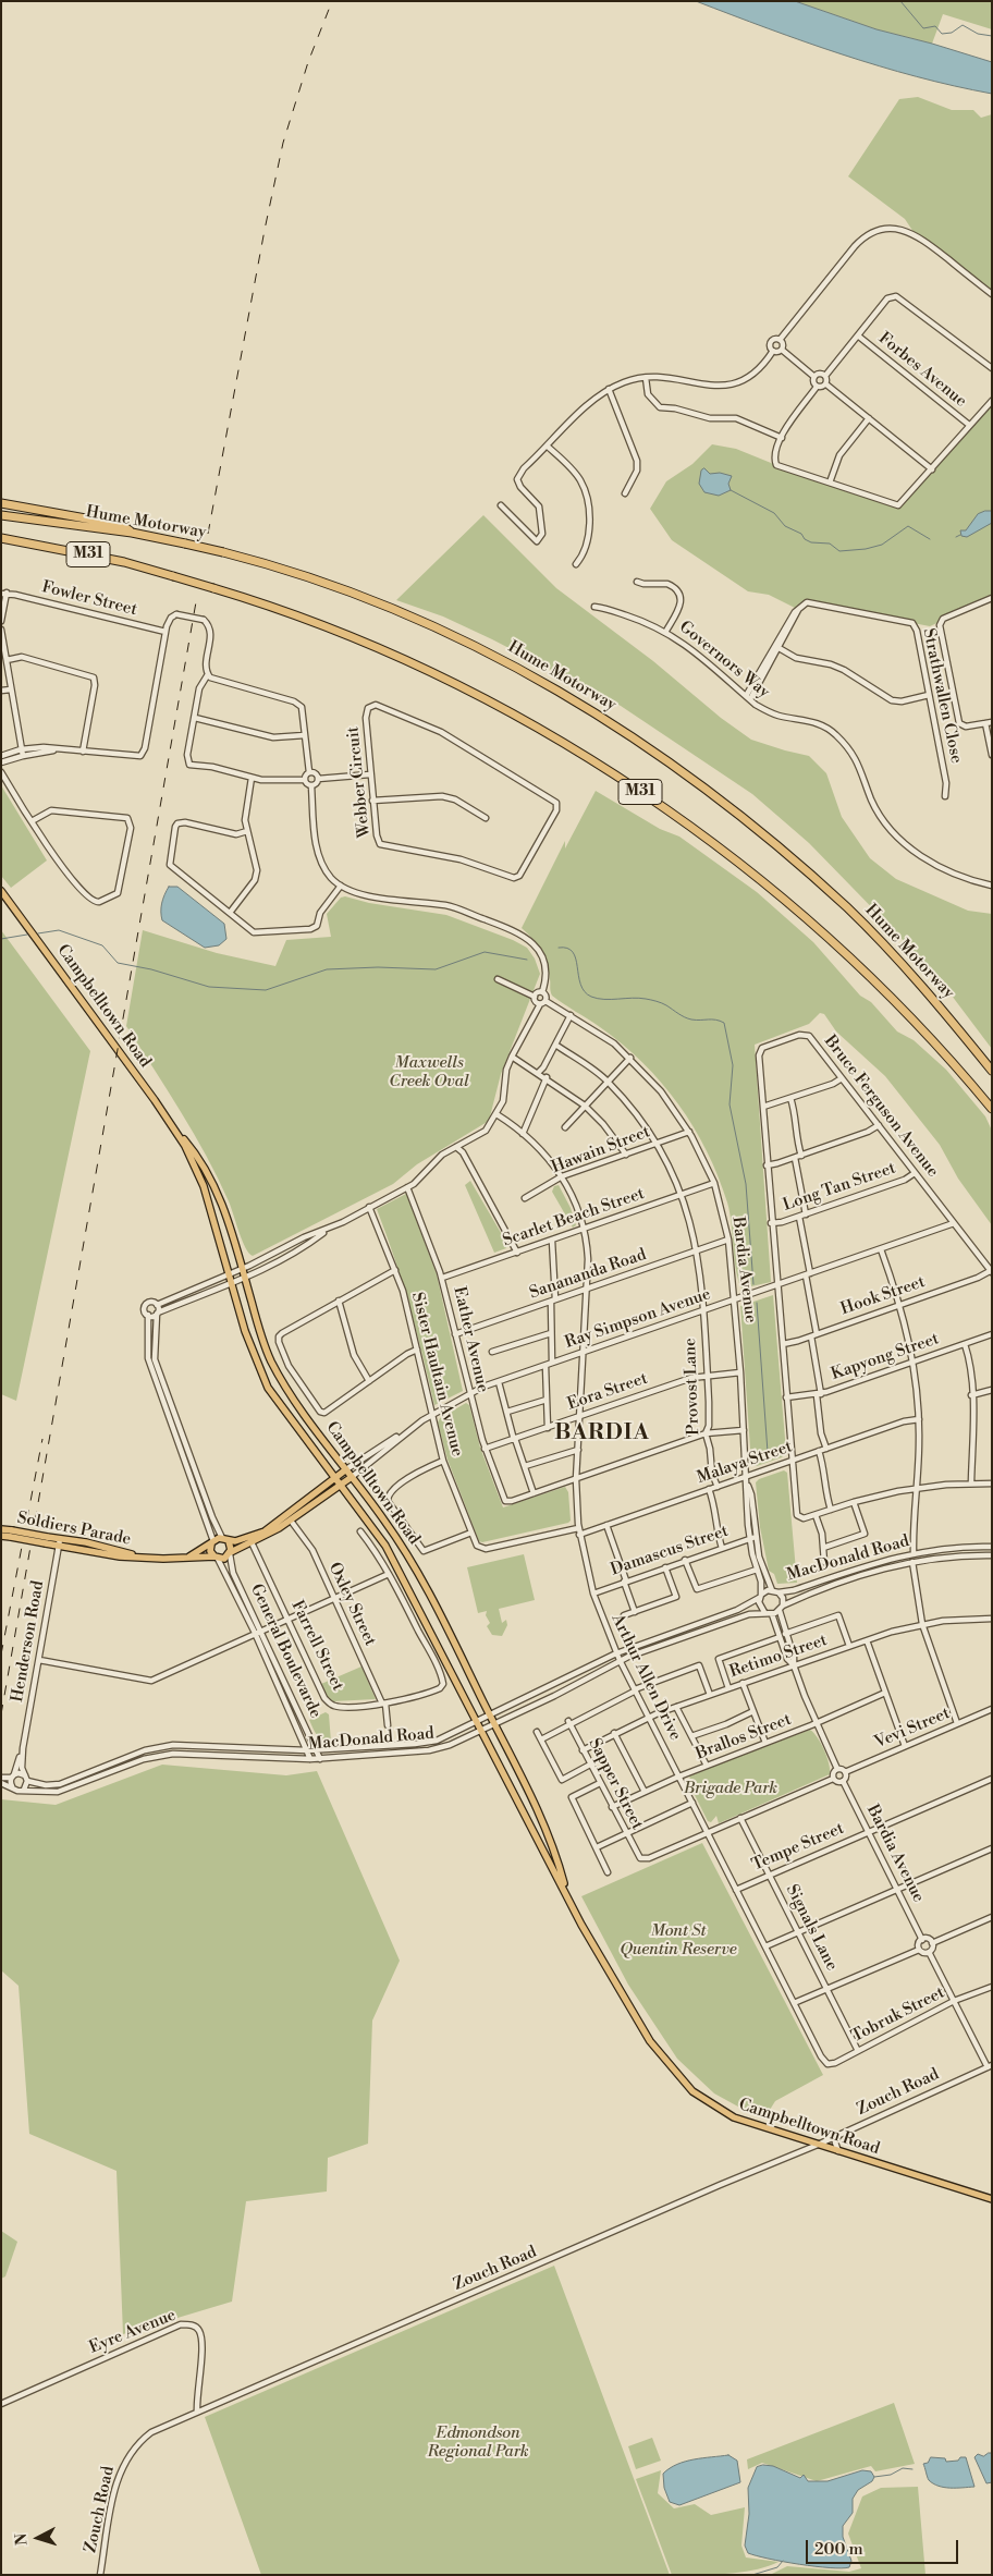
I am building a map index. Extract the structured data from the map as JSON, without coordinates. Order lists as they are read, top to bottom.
{
  "streets": {
    "highway": ["Hume Motorway", "M31"],
    "main road": ["Campbelltown Road", "Soldiers Parade"],
    "street": [
      "Forbes Avenue",
      "Fowler Street",
      "Governors Way",
      "Strathwallen Close",
      "Webber Circuit",
      "Bruce Ferguson Avenue",
      "Hawain Street",
      "Long Tan Street",
      "Scarlet Beach Street",
      "Bardia Avenue",
      "Sanananda Road",
      "Hook Street",
      "Ray Simpson Avenue",
      "Eather Avenue",
      "Kapyong Street",
      "Sister Haultain Avenue",
      "Provost Lane",
      "Eora Street",
      "Malaya Street",
      "Damascus Street",
      "MacDonald Road",
      "Oxley Street",
      "Henderson Road",
      "Farrell Street",
      "General Boulevarde",
      "Retimo Street",
      "Arthur Allen Drive",
      "Vevi Street",
      "Brallos Street",
      "Sapper Street",
      "Tempe Street",
      "Signals Lane",
      "Tobruk Street",
      "Zouch Road",
      "Eyre Avenue"
    ]
  },
  "crossings": [
    ["Campbelltown Road", "Ray Simpson Avenue"],
    ["Campbelltown Road", "MacDonald Road"],
    ["Campbelltown Road", "Zouch Road"],
    ["Bruce Ferguson Avenue", "Long Tan Street"],
    ["Bruce Ferguson Avenue", "Hook Street"],
    ["Bruce Ferguson Avenue", "Ray Simpson Avenue"],
    ["Bruce Ferguson Avenue", "Kapyong Street"],
    ["Bruce Ferguson Avenue", "Malaya Street"],
    ["Hawain Street", "Bardia Avenue"],
    ["Hawain Street", "Provost Lane"],
    ["Hawain Street", "Arthur Allen Drive"],
    ["Scarlet Beach Street", "Bardia Avenue"],
    ["Scarlet Beach Street", "Eather Avenue"],
    ["Scarlet Beach Street", "Provost Lane"],
    ["Scarlet Beach Street", "Arthur Allen Drive"],
    ["Bardia Avenue", "Sanananda Road"],
    ["Bardia Avenue", "Ray Simpson Avenue"],
    ["Bardia Avenue", "Eora Street"],
    ["Bardia Avenue", "Malaya Street"],
    ["Bardia Avenue", "Damascus Street"],
    ["Bardia Avenue", "MacDonald Road"],
    ["Bardia Avenue", "Vevi Street"],
    ["Bardia Avenue", "Tempe Street"],
    ["Sanananda Road", "Eather Avenue"],
    ["Sanananda Road", "Provost Lane"],
    ["Sanananda Road", "Arthur Allen Drive"],
    ["Ray Simpson Avenue", "Eather Avenue"],
    ["Ray Simpson Avenue", "Sister Haultain Avenue"],
    ["Ray Simpson Avenue", "Provost Lane"],
    ["Ray Simpson Avenue", "Arthur Allen Drive"],
    ["Eather Avenue", "Eora Street"],
    ["Sister Haultain Avenue", "Malaya Street"],
    ["Provost Lane", "Eora Street"],
    ["Provost Lane", "Malaya Street"],
    ["Eora Street", "Arthur Allen Drive"],
    ["Malaya Street", "Arthur Allen Drive"],
    ["Soldiers Parade", "Henderson Road"],
    ["Soldiers Parade", "General Boulevarde"],
    ["Damascus Street", "Arthur Allen Drive"],
    ["MacDonald Road", "Henderson Road"],
    ["MacDonald Road", "General Boulevarde"],
    ["MacDonald Road", "Arthur Allen Drive"],
    ["Oxley Street", "Farrell Street"],
    ["Retimo Street", "Arthur Allen Drive"],
    ["Retimo Street", "Sapper Street"],
    ["Arthur Allen Drive", "Brallos Street"],
    ["Arthur Allen Drive", "Sapper Street"],
    ["Arthur Allen Drive", "Tempe Street"],
    ["Arthur Allen Drive", "Tobruk Street"],
    ["Brallos Street", "Sapper Street"],
    ["Tempe Street", "Signals Lane"],
    ["Signals Lane", "Tobruk Street"],
    ["Zouch Road", "Eyre Avenue"]
  ],
  "districts": ["BARDIA"],
  "parks": [
    "Maxwells Creek Oval",
    "Brigade Park",
    "Mont St Quentin Reserve",
    "Edmondson Regional Park"
  ],
  "scale_bar": "200 m",
  "north": "left"
}
